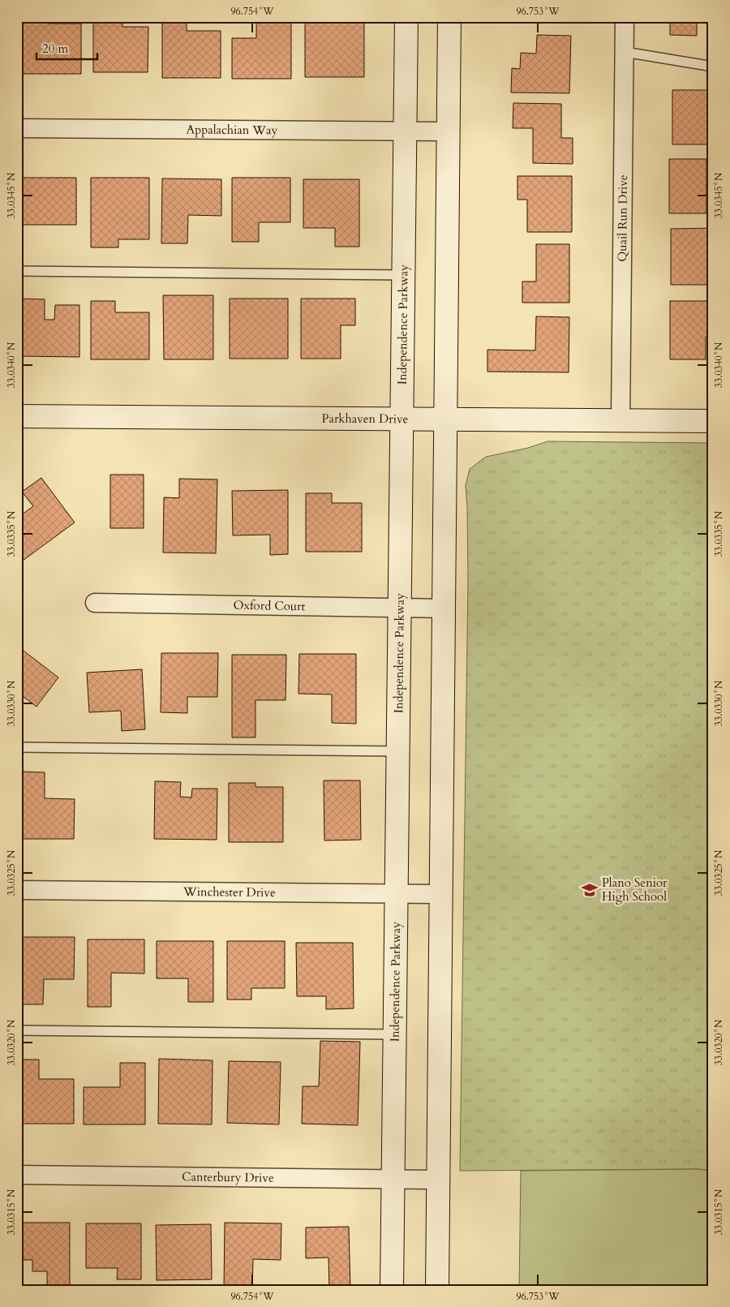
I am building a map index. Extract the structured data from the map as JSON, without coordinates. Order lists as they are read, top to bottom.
{
  "streets": {
    "main road": ["Independence Parkway", "Parkhaven Drive"],
    "street": [
      "Appalachian Way",
      "Quail Run Drive",
      "Oxford Court",
      "Winchester Drive",
      "Canterbury Drive"
    ]
  },
  "crossings": [
    ["Appalachian Way", "Independence Parkway"],
    ["Quail Run Drive", "Parkhaven Drive"],
    ["Independence Parkway", "Parkhaven Drive"],
    ["Independence Parkway", "Oxford Court"],
    ["Independence Parkway", "Winchester Drive"],
    ["Independence Parkway", "Canterbury Drive"]
  ],
  "places": {
    "school or university": ["Plano Senior High School"]
  },
  "scale_bar": "20 m",
  "coordinates": [
    "96.754°W",
    "96.753°W",
    "33.0345°N",
    "33.0340°N",
    "33.0335°N",
    "33.0330°N",
    "33.0325°N",
    "33.0320°N",
    "33.0315°N"
  ]
}
